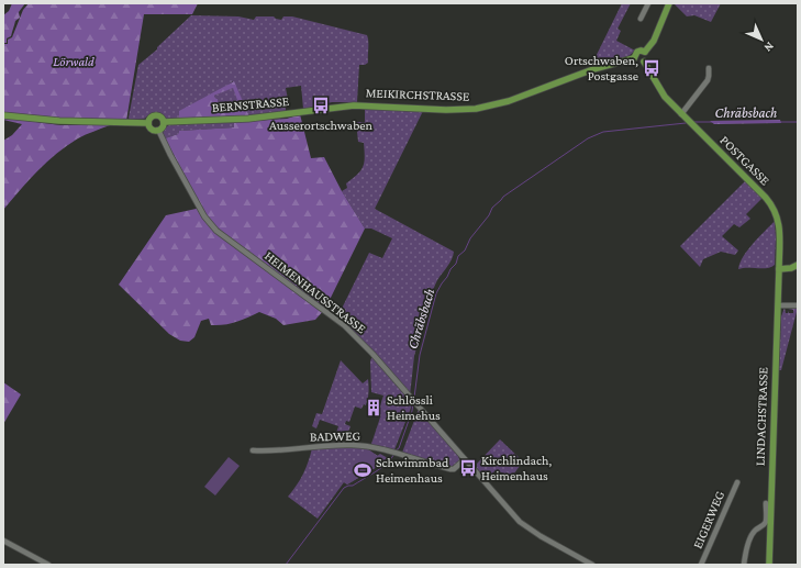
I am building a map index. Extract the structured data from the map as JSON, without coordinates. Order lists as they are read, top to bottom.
{
  "streets": {
    "main road": [
      "MEIKIRCHSTRASSE",
      "BERNSTRASSE",
      "POSTGASSE",
      "LINDACHSTRASSE"
    ],
    "street": ["HEIMENHAUSSTRASSE", "BADWEG", "EIGERWEG"]
  },
  "crossings": [
    ["MEIKIRCHSTRASSE", "BERNSTRASSE"],
    ["MEIKIRCHSTRASSE", "POSTGASSE"],
    ["BERNSTRASSE", "HEIMENHAUSSTRASSE"],
    ["POSTGASSE", "LINDACHSTRASSE"],
    ["HEIMENHAUSSTRASSE", "BADWEG"]
  ],
  "water": ["Chräbsbach"],
  "parks": ["Lörwald"],
  "places": {
    "bus stop": ["Ortschwaben, Postgasse", "Ausserortschwaben", "Kirchlindach, Heimenhaus"],
    "building": ["Schlössli Heimehus"],
    "sports": ["Schwimmbad Heimenhaus"]
  },
  "north": "bottom right"
}
